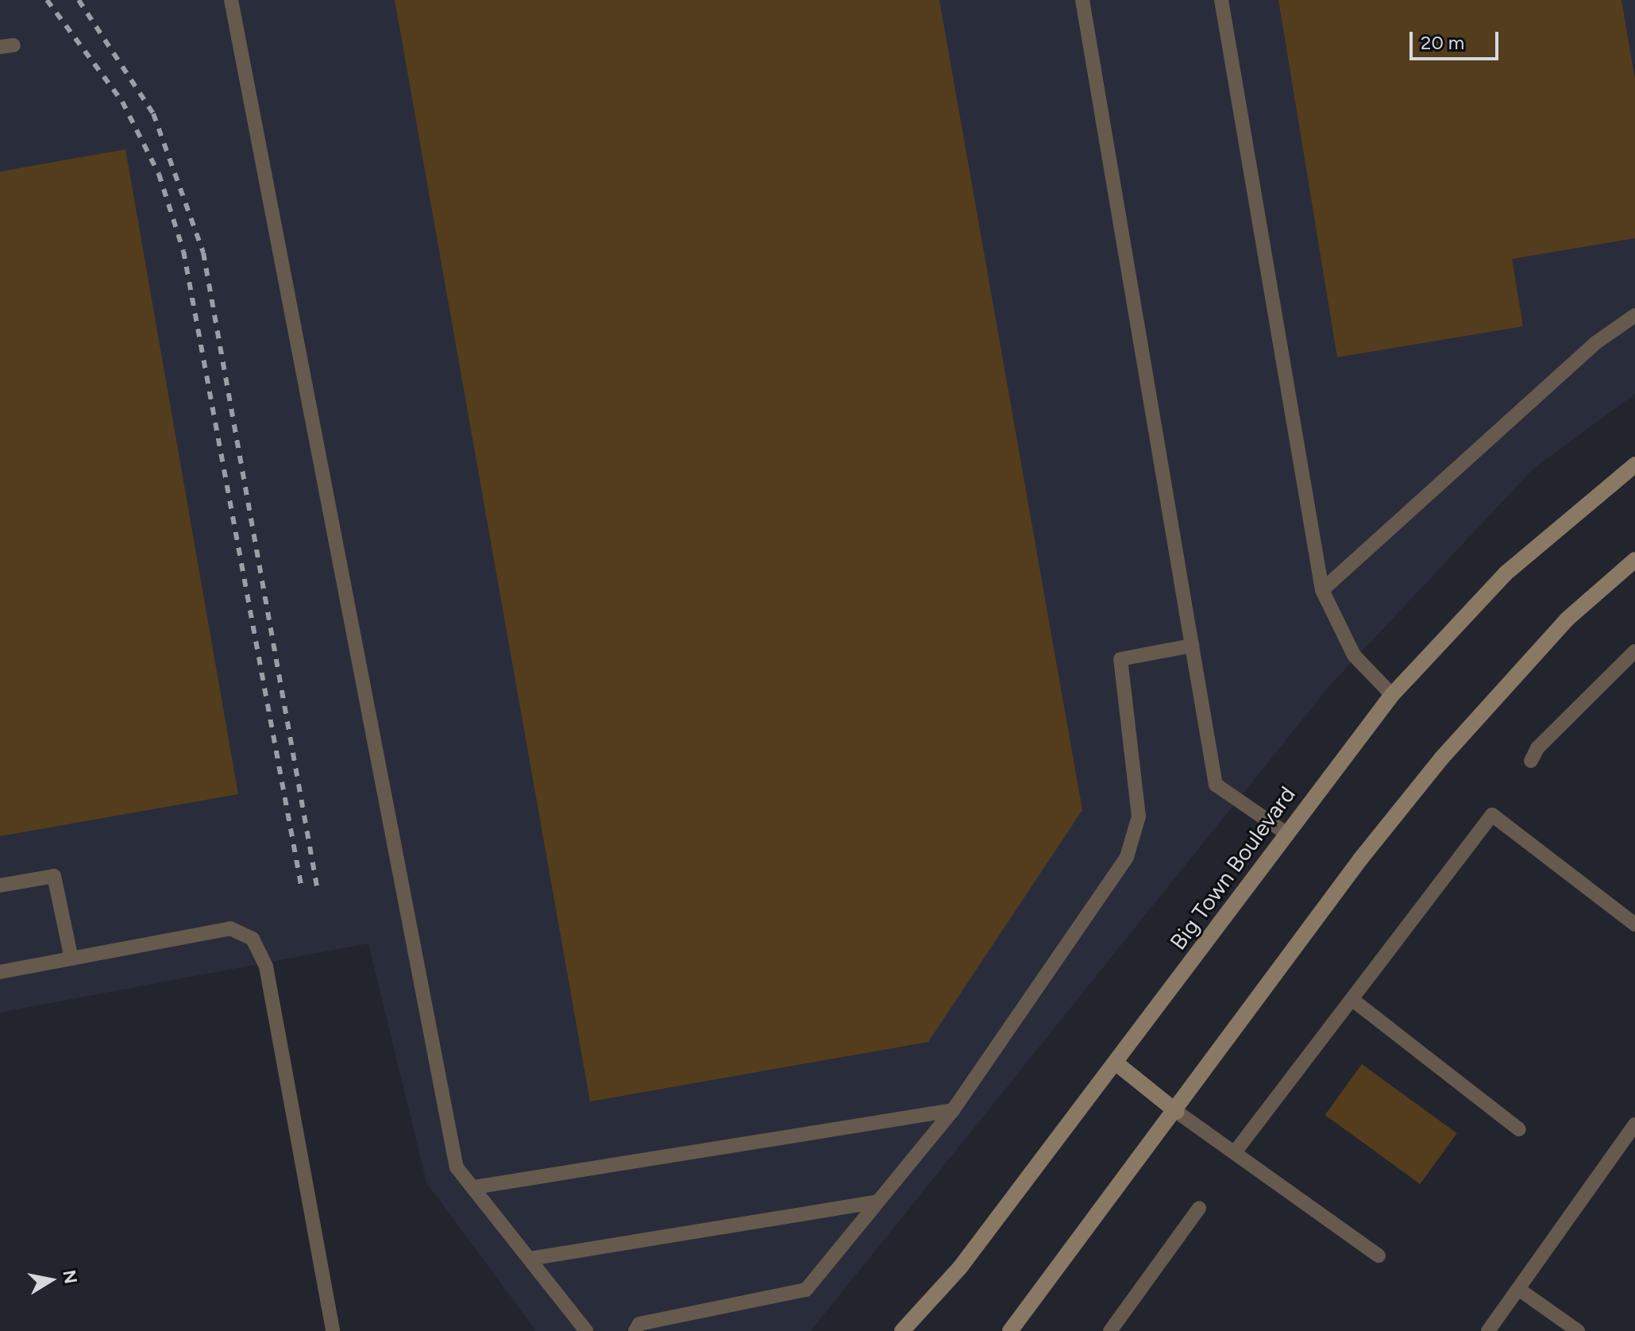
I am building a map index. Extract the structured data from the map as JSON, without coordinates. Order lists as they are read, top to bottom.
{
  "streets": {
    "main road": ["Big Town Boulevard"]
  },
  "scale_bar": "20 m",
  "north": "right"
}
